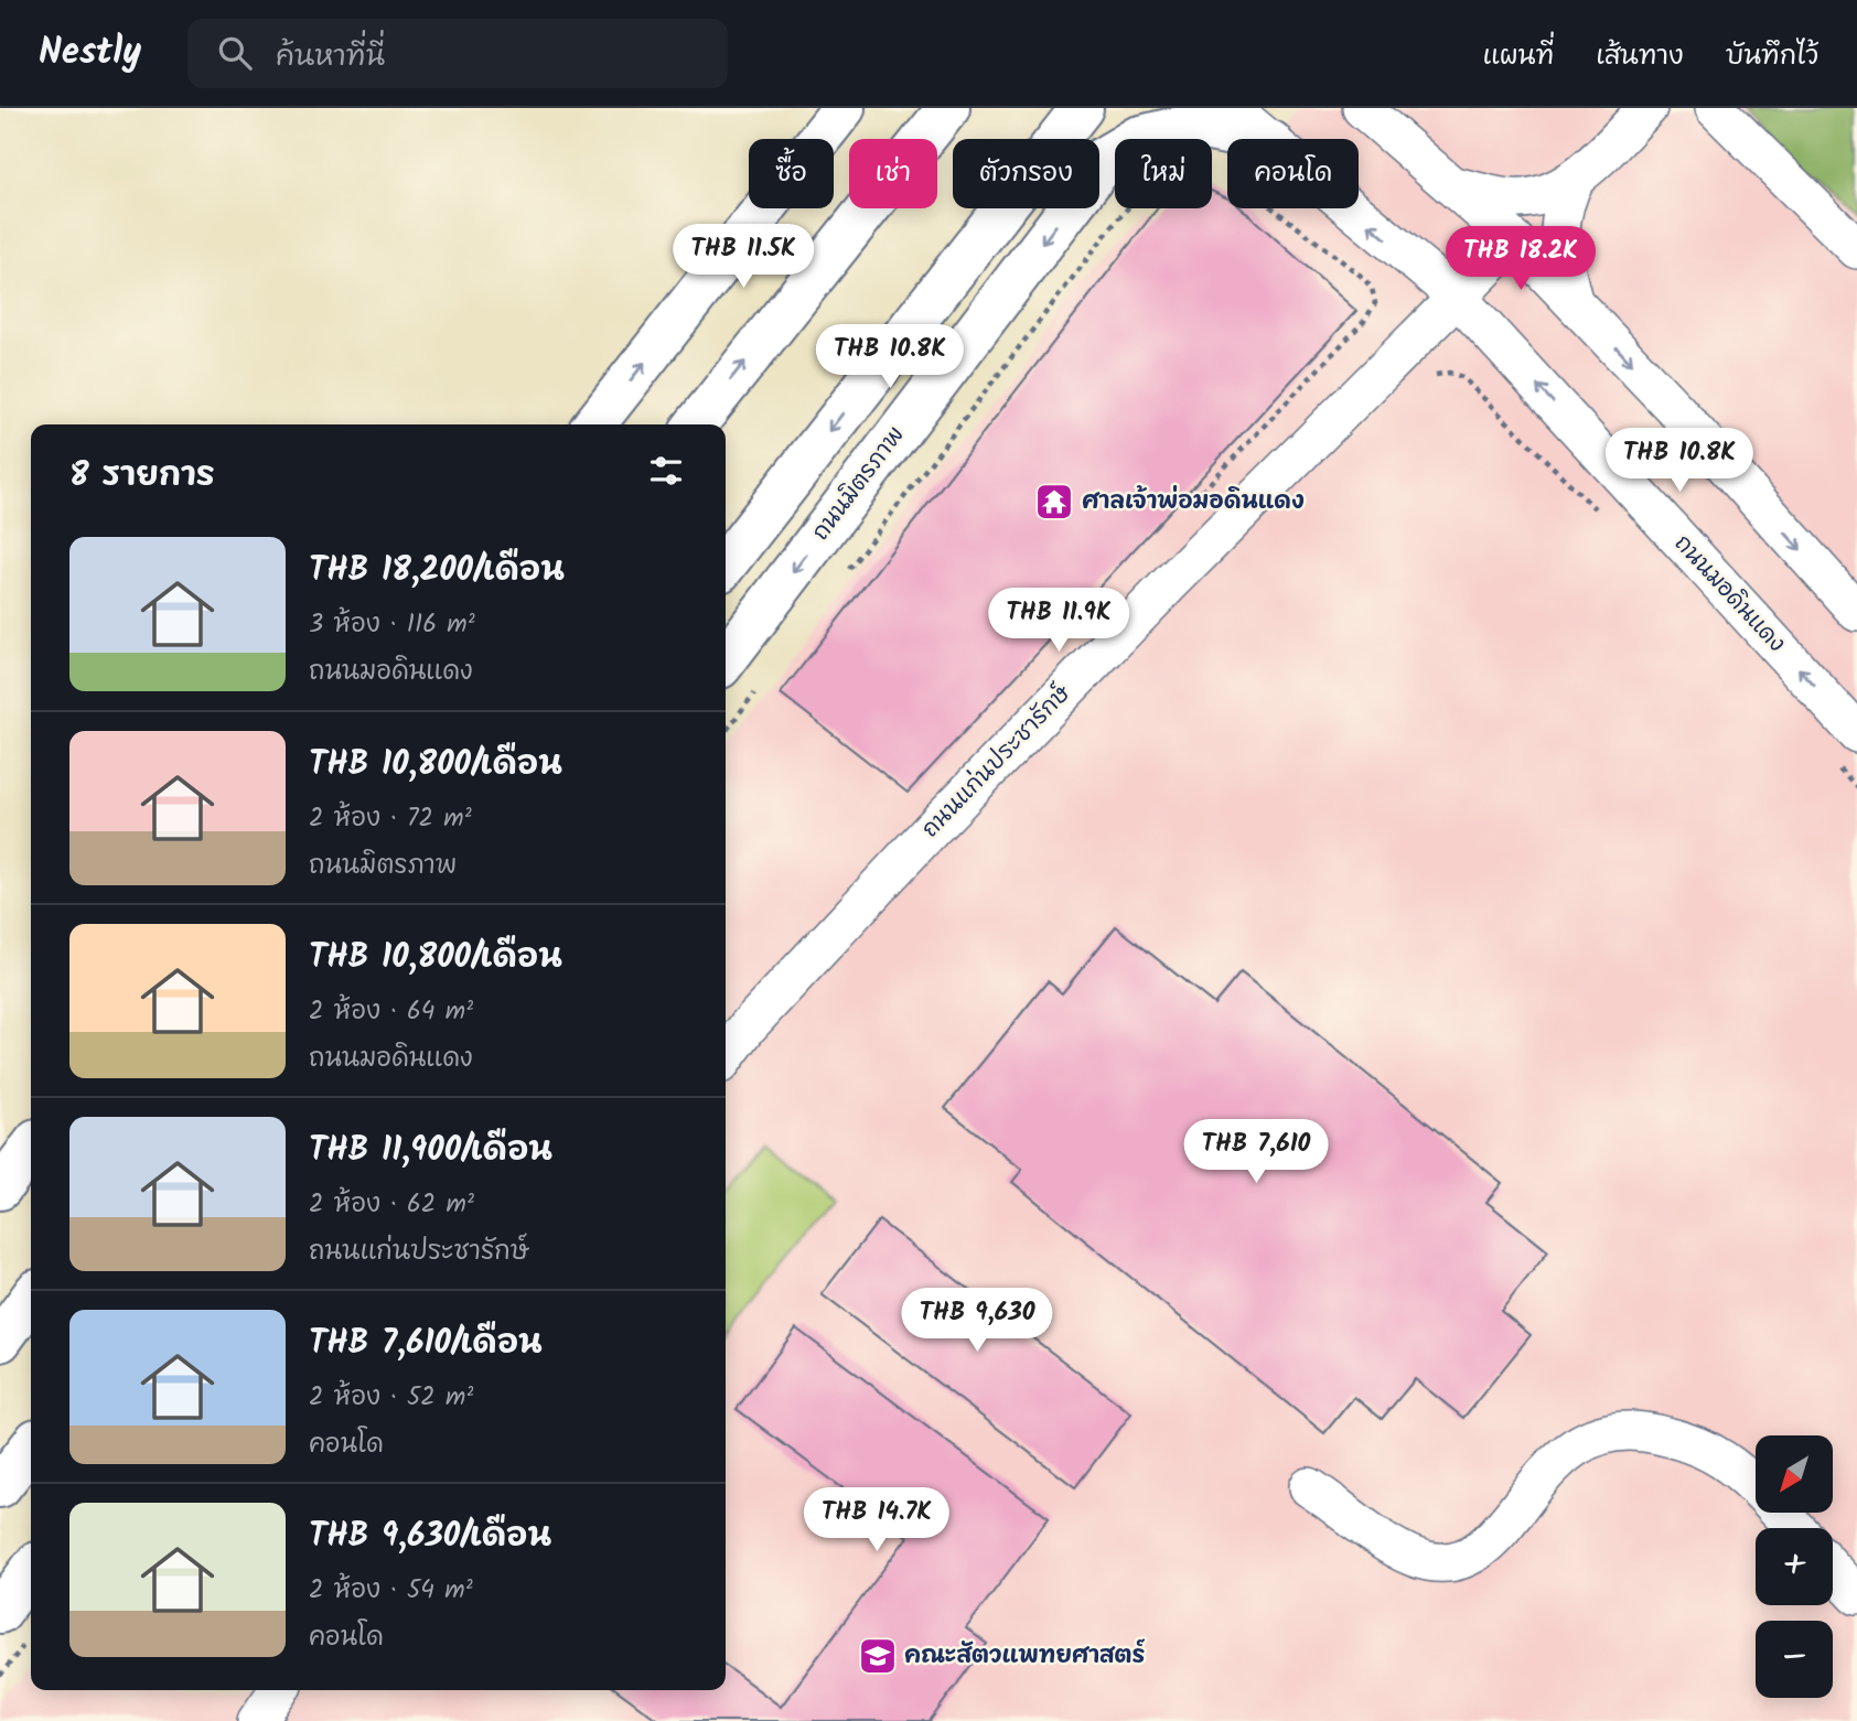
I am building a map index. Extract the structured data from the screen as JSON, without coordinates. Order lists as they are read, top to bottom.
{
  "streets": {
    "main road": ["ถนนมิตรภาพ"],
    "street": ["ถนนมอดินแดง", "ถนนแก่นประชารักษ์"]
  },
  "crossings": [
    ["ถนนมอดินแดง", "ถนนแก่นประชารักษ์"]
  ],
  "places": {
    "temple": ["ศาลเจ้าพ่อมอดินแดง"],
    "school or university": ["คณะสัตวแพทยศาสตร์"]
  },
  "north": "bottom left",
  "page": {
    "header": "Nestly",
    "search": "ค้นหาที่นี่",
    "nav": ["แผนที่", "เส้นทาง", "บันทึกไว้"],
    "chip": [
      "ซื้อ",
      "เช่า",
      "ตัวกรอง",
      "ใหม่",
      "คอนโด"
    ],
    "price": [
      "THB 11.5K",
      "THB 18.2K",
      "THB 10.8K",
      "THB 10.8K",
      "THB 11.9K",
      "THB 7,610",
      "THB 9,630",
      "THB 14.7K"
    ],
    "heading": "8 รายการ",
    "list": [
      {
        "name": "THB 18,200/เดือน",
        "note": "3 ห้อง · 116 m² · ถนนมอดินแดง"
      },
      {
        "name": "THB 10,800/เดือน",
        "note": "2 ห้อง · 72 m² · ถนนมิตรภาพ"
      },
      {
        "name": "THB 10,800/เดือน",
        "note": "2 ห้อง · 64 m² · ถนนมอดินแดง"
      },
      {
        "name": "THB 11,900/เดือน",
        "note": "2 ห้อง · 62 m² · ถนนแก่นประชารักษ์"
      },
      {
        "name": "THB 7,610/เดือน",
        "note": "2 ห้อง · 52 m² · คอนโด"
      },
      {
        "name": "THB 9,630/เดือน",
        "note": "2 ห้อง · 54 m² · คอนโด"
      }
    ],
    "map_buttons": ["+", "−"]
  }
}
